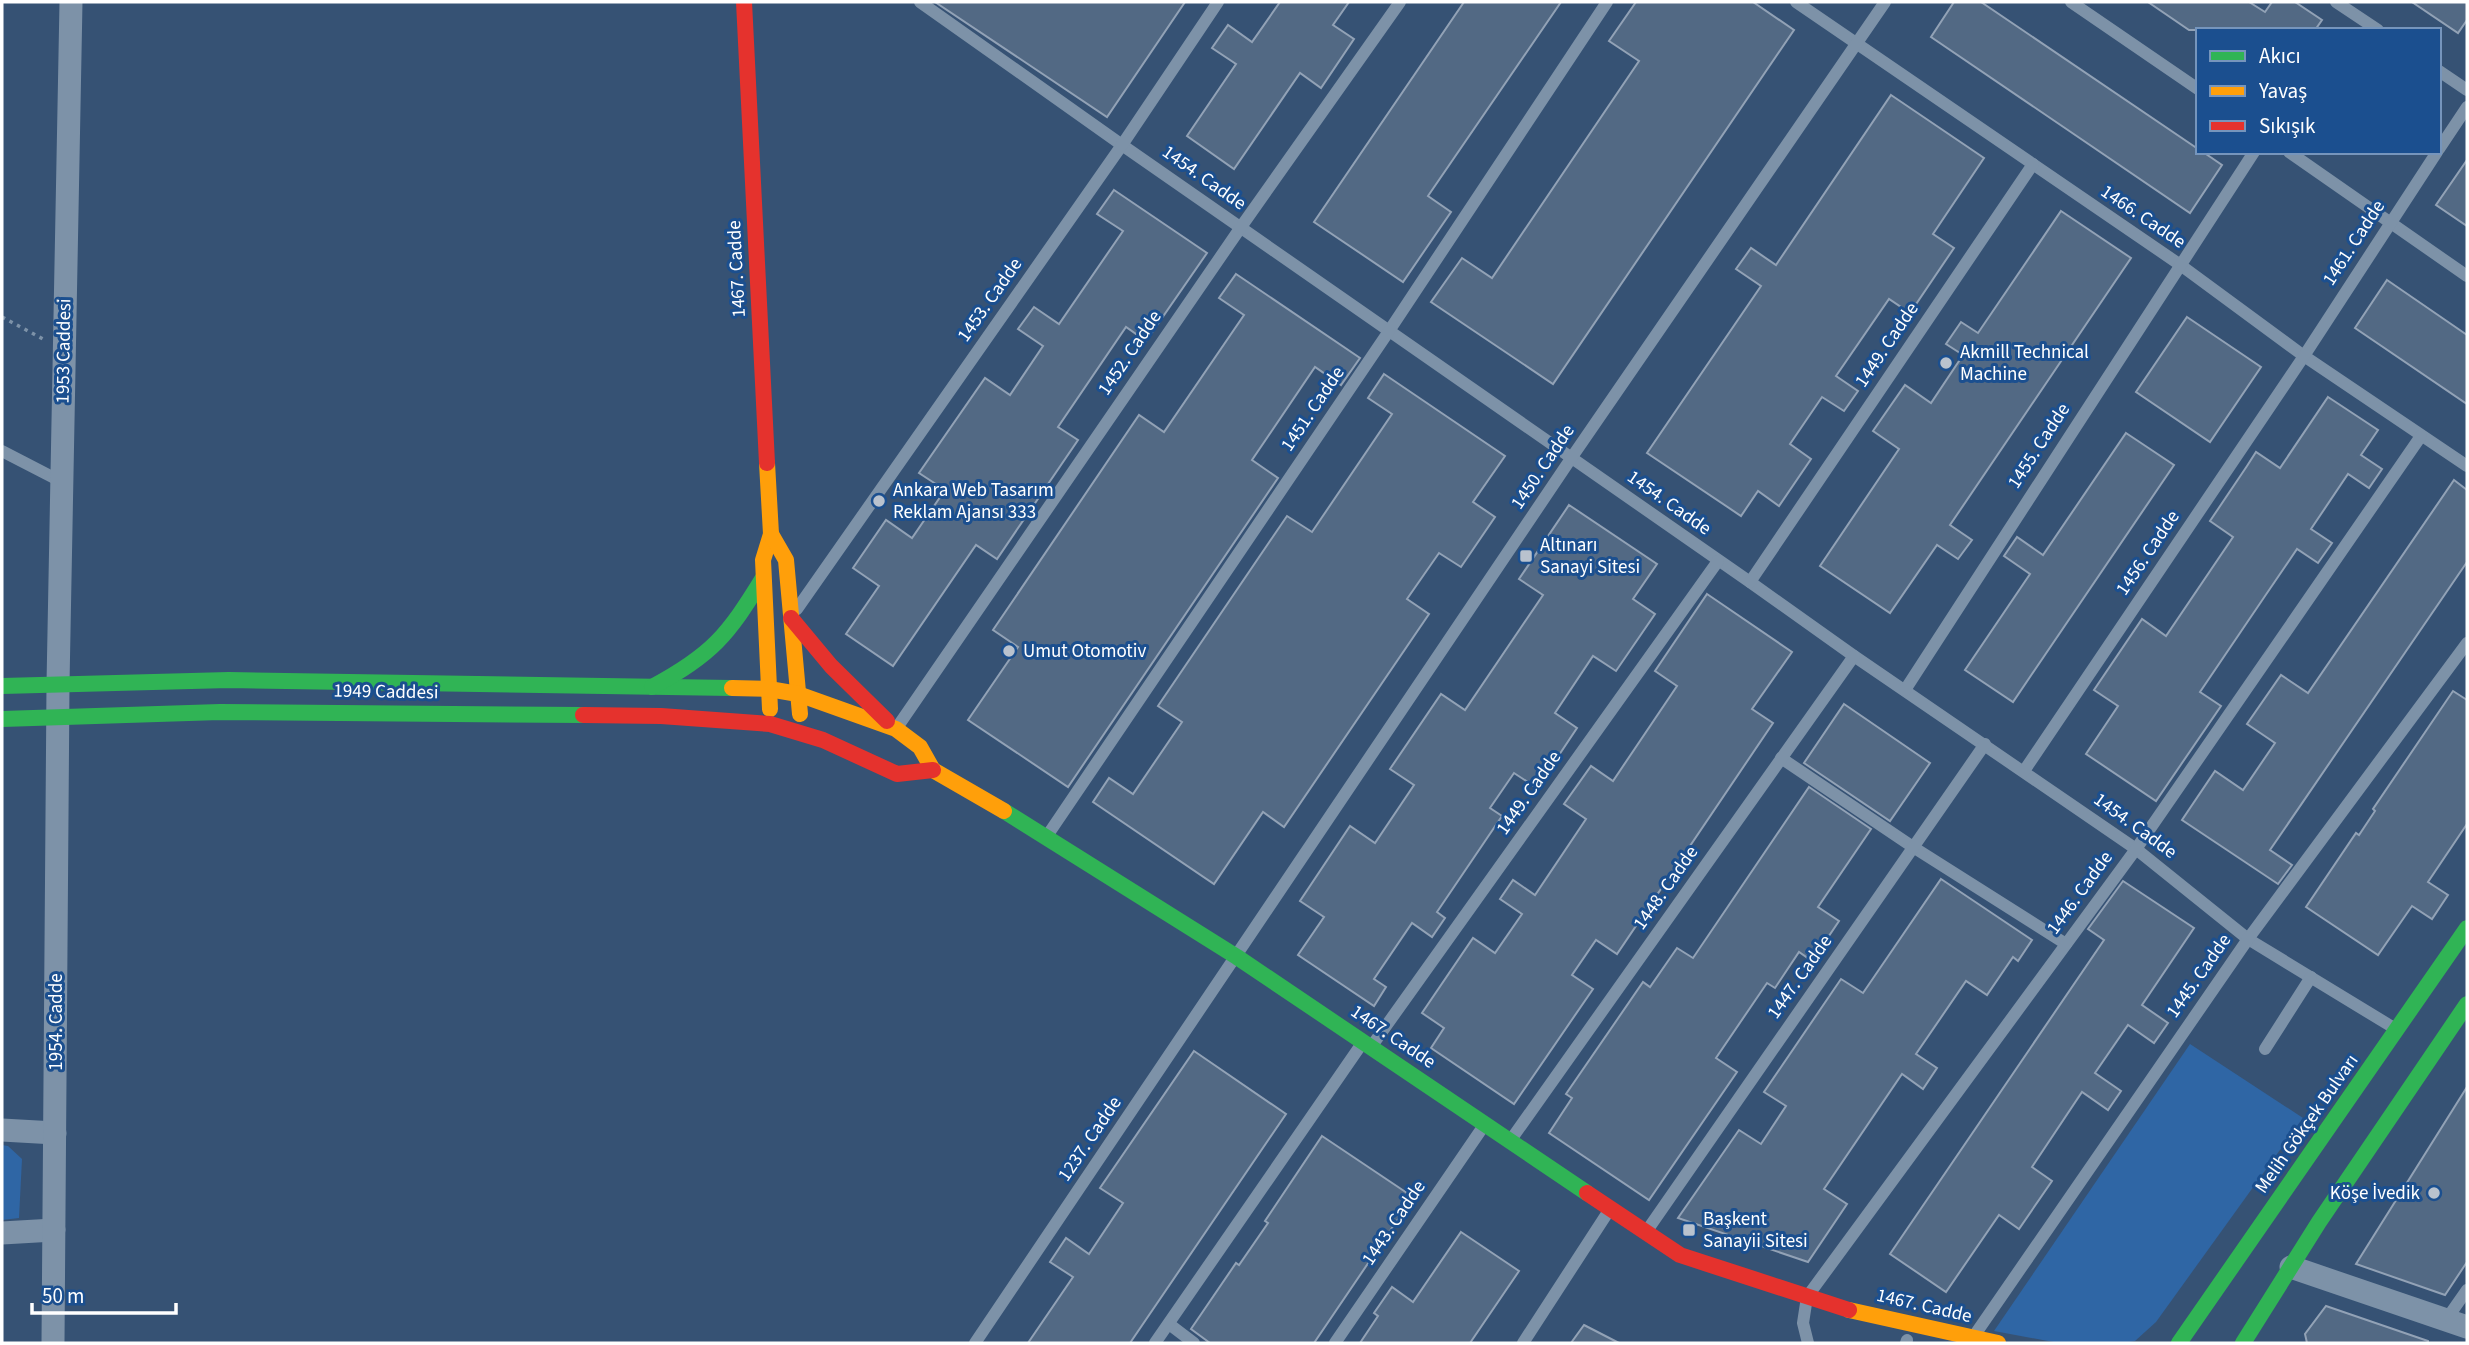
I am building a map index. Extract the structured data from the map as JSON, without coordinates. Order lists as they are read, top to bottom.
{
  "streets": {
    "street": [
      "1467. Cadde",
      "1953 Caddesi",
      "1949 Caddesi",
      "1954. Cadde",
      "Melih Gökçek Bulvarı"
    ],
    "lane": [
      "1454. Cadde",
      "1466. Cadde",
      "1461. Cadde",
      "1453. Cadde",
      "1449. Cadde",
      "1452. Cadde",
      "1451. Cadde",
      "1455. Cadde",
      "1450. Cadde",
      "1456. Cadde",
      "1448. Cadde",
      "1446. Cadde",
      "1445. Cadde",
      "1447. Cadde",
      "1237. Cadde",
      "1443. Cadde"
    ]
  },
  "crossings": [
    ["1454. Cadde", "1453. Cadde"],
    ["1454. Cadde", "1449. Cadde"],
    ["1454. Cadde", "1452. Cadde"],
    ["1454. Cadde", "1451. Cadde"],
    ["1454. Cadde", "1455. Cadde"],
    ["1454. Cadde", "1450. Cadde"],
    ["1454. Cadde", "1456. Cadde"],
    ["1454. Cadde", "1448. Cadde"],
    ["1454. Cadde", "1446. Cadde"],
    ["1454. Cadde", "1445. Cadde"],
    ["1454. Cadde", "1447. Cadde"],
    ["1454. Cadde", "Melih Gökçek Bulvarı"],
    ["1466. Cadde", "1461. Cadde"],
    ["1466. Cadde", "1449. Cadde"],
    ["1466. Cadde", "1455. Cadde"],
    ["1466. Cadde", "1450. Cadde"],
    ["1466. Cadde", "1456. Cadde"],
    ["1466. Cadde", "1446. Cadde"],
    ["1461. Cadde", "1456. Cadde"],
    ["1467. Cadde", "1453. Cadde"],
    ["1467. Cadde", "1449. Cadde"],
    ["1467. Cadde", "1452. Cadde"],
    ["1467. Cadde", "1451. Cadde"],
    ["1467. Cadde", "1450. Cadde"],
    ["1467. Cadde", "1949 Caddesi"],
    ["1467. Cadde", "1448. Cadde"],
    ["1467. Cadde", "1446. Cadde"],
    ["1467. Cadde", "1445. Cadde"],
    ["1467. Cadde", "1447. Cadde"],
    ["1467. Cadde", "1237. Cadde"],
    ["1467. Cadde", "1443. Cadde"],
    ["1953 Caddesi", "1949 Caddesi"],
    ["1953 Caddesi", "1954. Cadde"],
    ["1450. Cadde", "1237. Cadde"],
    ["1949 Caddesi", "1954. Cadde"]
  ],
  "places": {
    "other": [
      "Akmill Technical Machine",
      "Ankara Web Tasarım Reklam Ajansı 333",
      "Umut Otomotiv",
      "Köşe İvedik"
    ],
    "transit": ["Altınarı Sanayi Sitesi", "Başkent Sanayii Sitesi"]
  },
  "legend": ["Akıcı", "Yavaş", "Sıkışık"],
  "scale_bar": "50 m"
}
